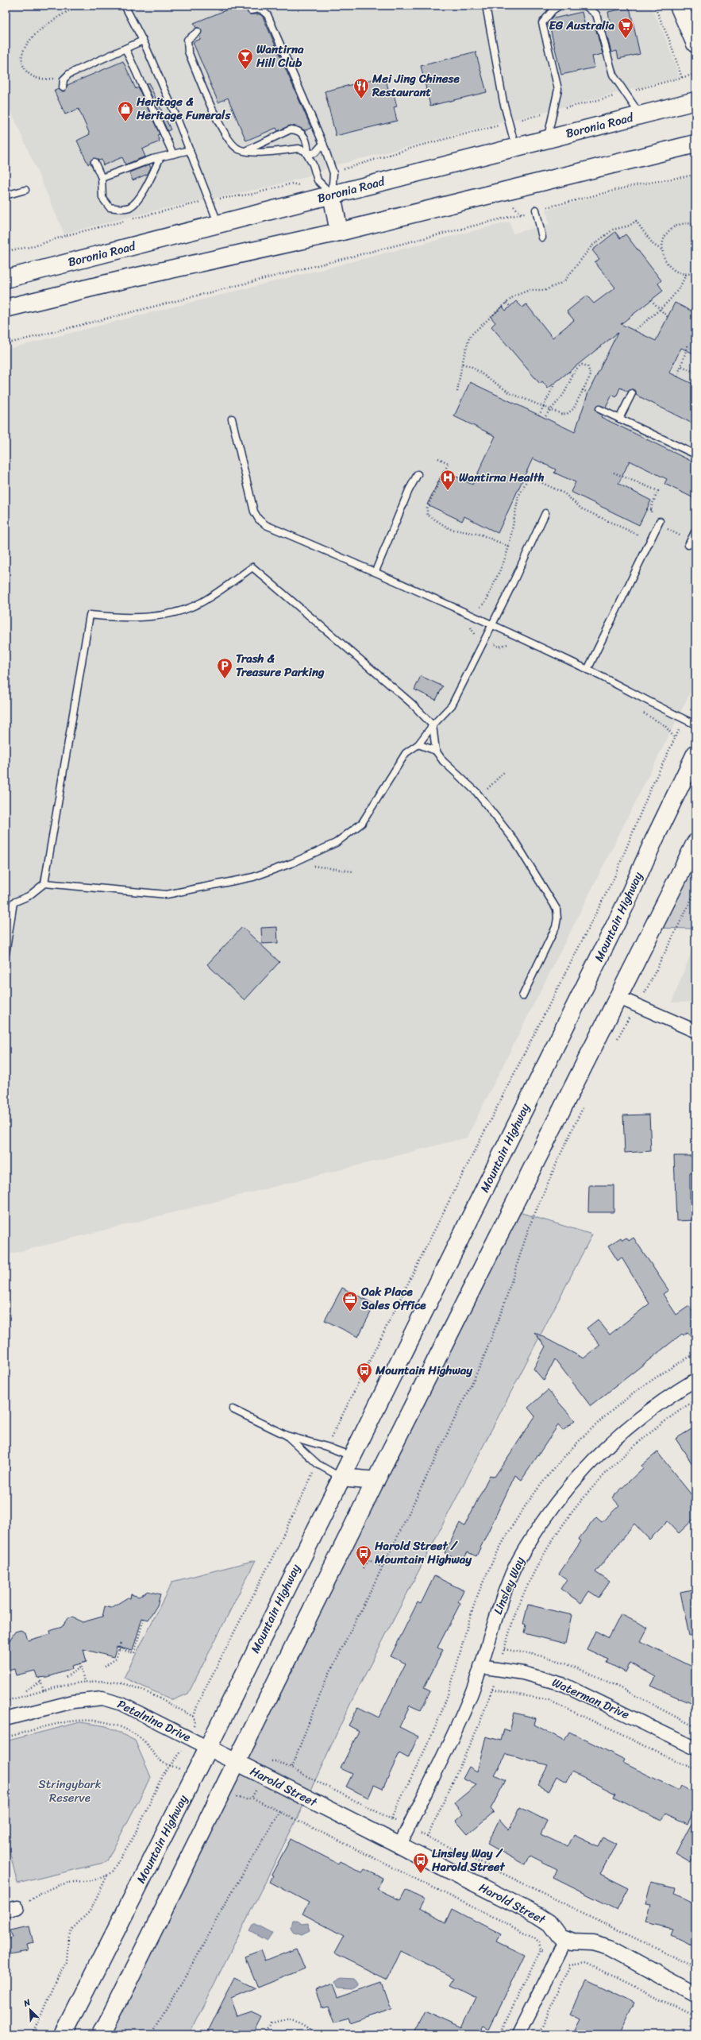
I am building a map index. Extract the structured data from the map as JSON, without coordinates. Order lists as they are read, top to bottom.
{
  "streets": {
    "main road": ["Boronia Road", "Mountain Highway"],
    "street": [
      "Linsley Way",
      "Waterman Drive",
      "Petalnina Drive",
      "Harold Street"
    ]
  },
  "crossings": [
    ["Mountain Highway", "Petalnina Drive"],
    ["Mountain Highway", "Harold Street"],
    ["Linsley Way", "Waterman Drive"],
    ["Linsley Way", "Harold Street"],
    ["Petalnina Drive", "Harold Street"]
  ],
  "parks": ["Stringybark Reserve"],
  "places": {
    "supermarket": ["EG Australia"],
    "bar": ["Wantirna Hill Club"],
    "restaurant": ["Mei Jing Chinese Restaurant"],
    "shop": ["Heritage & Heritage Funerals"],
    "hospital": ["Wantirna Health"],
    "parking": ["Trash & Treasure Parking"],
    "office": ["Oak Place Sales Office"],
    "bus stop": ["Mountain Highway", "Harold Street / Mountain Highway", "Linsley Way / Harold Street"]
  },
  "north": "top left"
}
